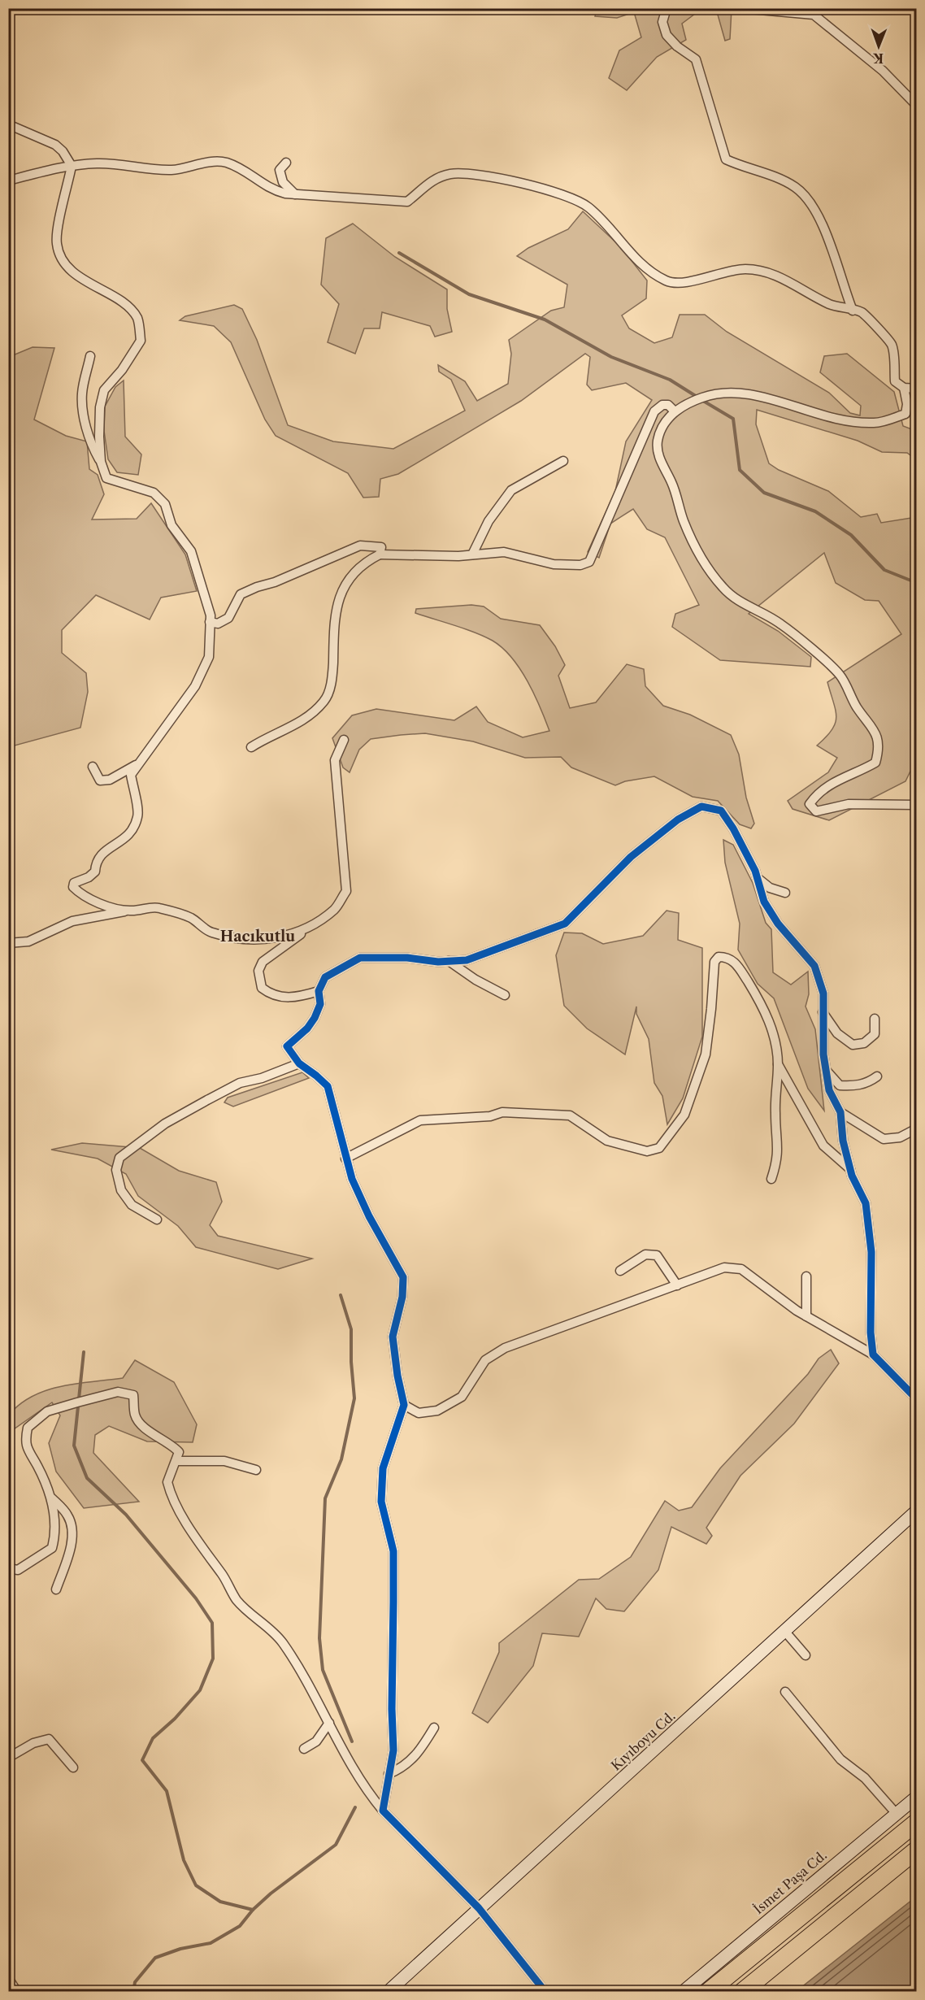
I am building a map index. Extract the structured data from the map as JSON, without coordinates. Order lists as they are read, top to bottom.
{
  "streets": {
    "street": ["Kıyıboyu Cd.", "İsmet Paşa Cd."]
  },
  "districts": ["Hacıkutlu"],
  "north": "bottom"
}
